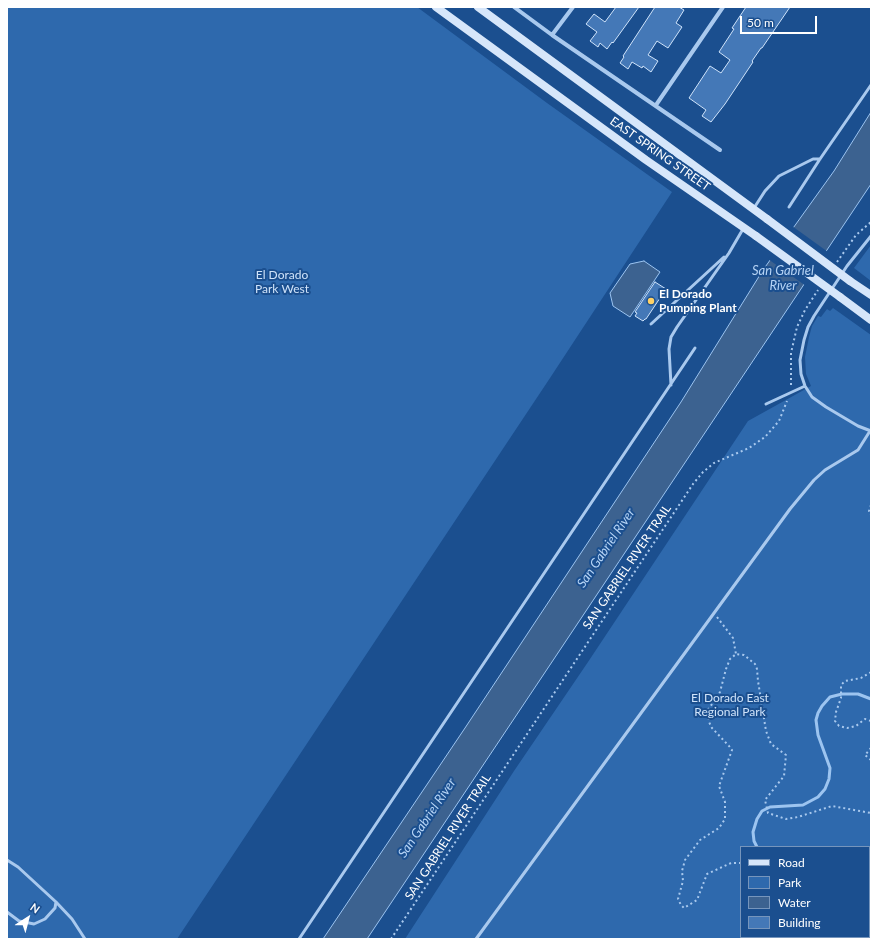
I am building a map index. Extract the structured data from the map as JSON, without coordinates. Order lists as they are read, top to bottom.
{
  "streets": {
    "main road": ["EAST SPRING STREET"],
    "path": ["SAN GABRIEL RIVER TRAIL"]
  },
  "water": ["San Gabriel River"],
  "parks": ["El Dorado Park West", "El Dorado East Regional Park"],
  "places": ["El Dorado Pumping Plant"],
  "legend": [
    "Road",
    "Park",
    "Water",
    "Building"
  ],
  "scale_bar": "50 m",
  "north": "top right"
}
